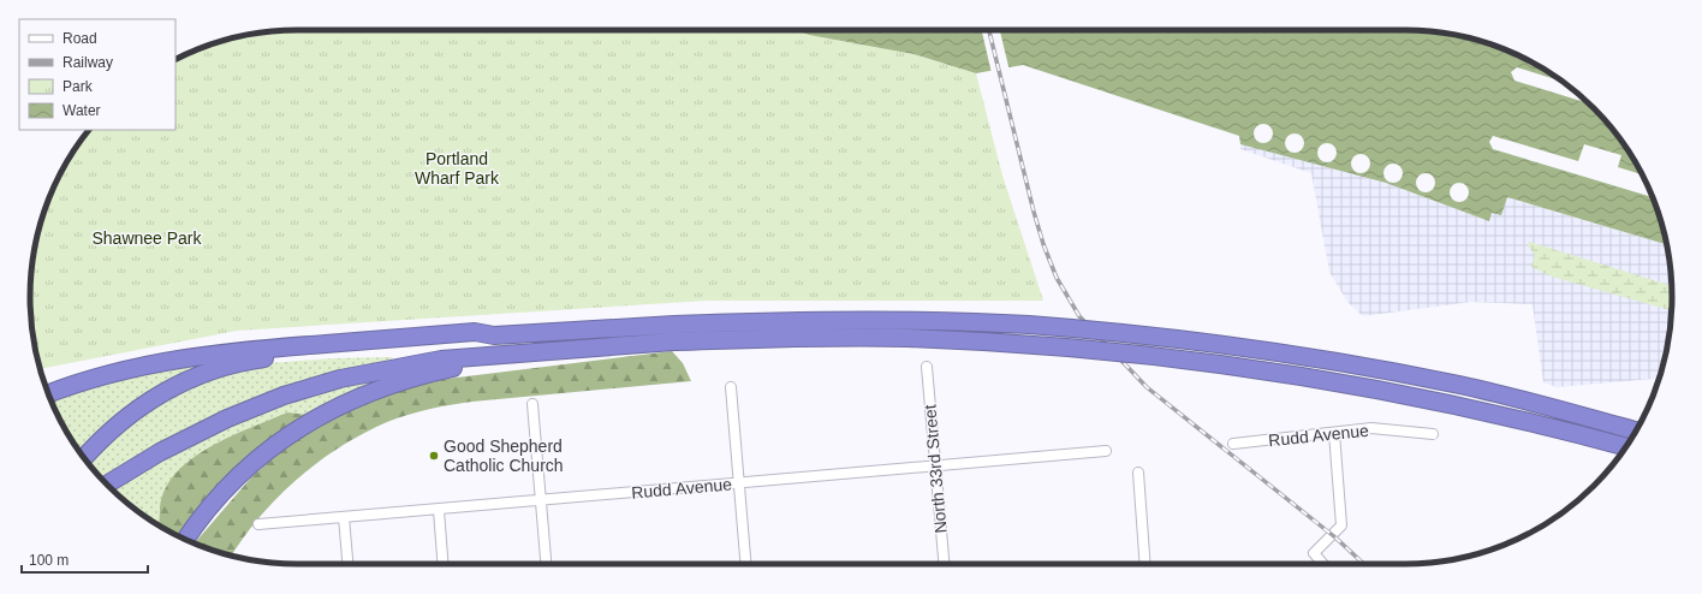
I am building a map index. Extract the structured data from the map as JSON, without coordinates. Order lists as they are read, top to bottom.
{
  "streets": {
    "street": ["Rudd Avenue", "North 33rd Street"]
  },
  "crossings": [
    ["Rudd Avenue", "North 33rd Street"]
  ],
  "parks": ["Portland Wharf Park", "Shawnee Park"],
  "places": ["Good Shepherd Catholic Church"],
  "legend": [
    "Road",
    "Railway",
    "Park",
    "Water"
  ],
  "scale_bar": "100 m"
}
